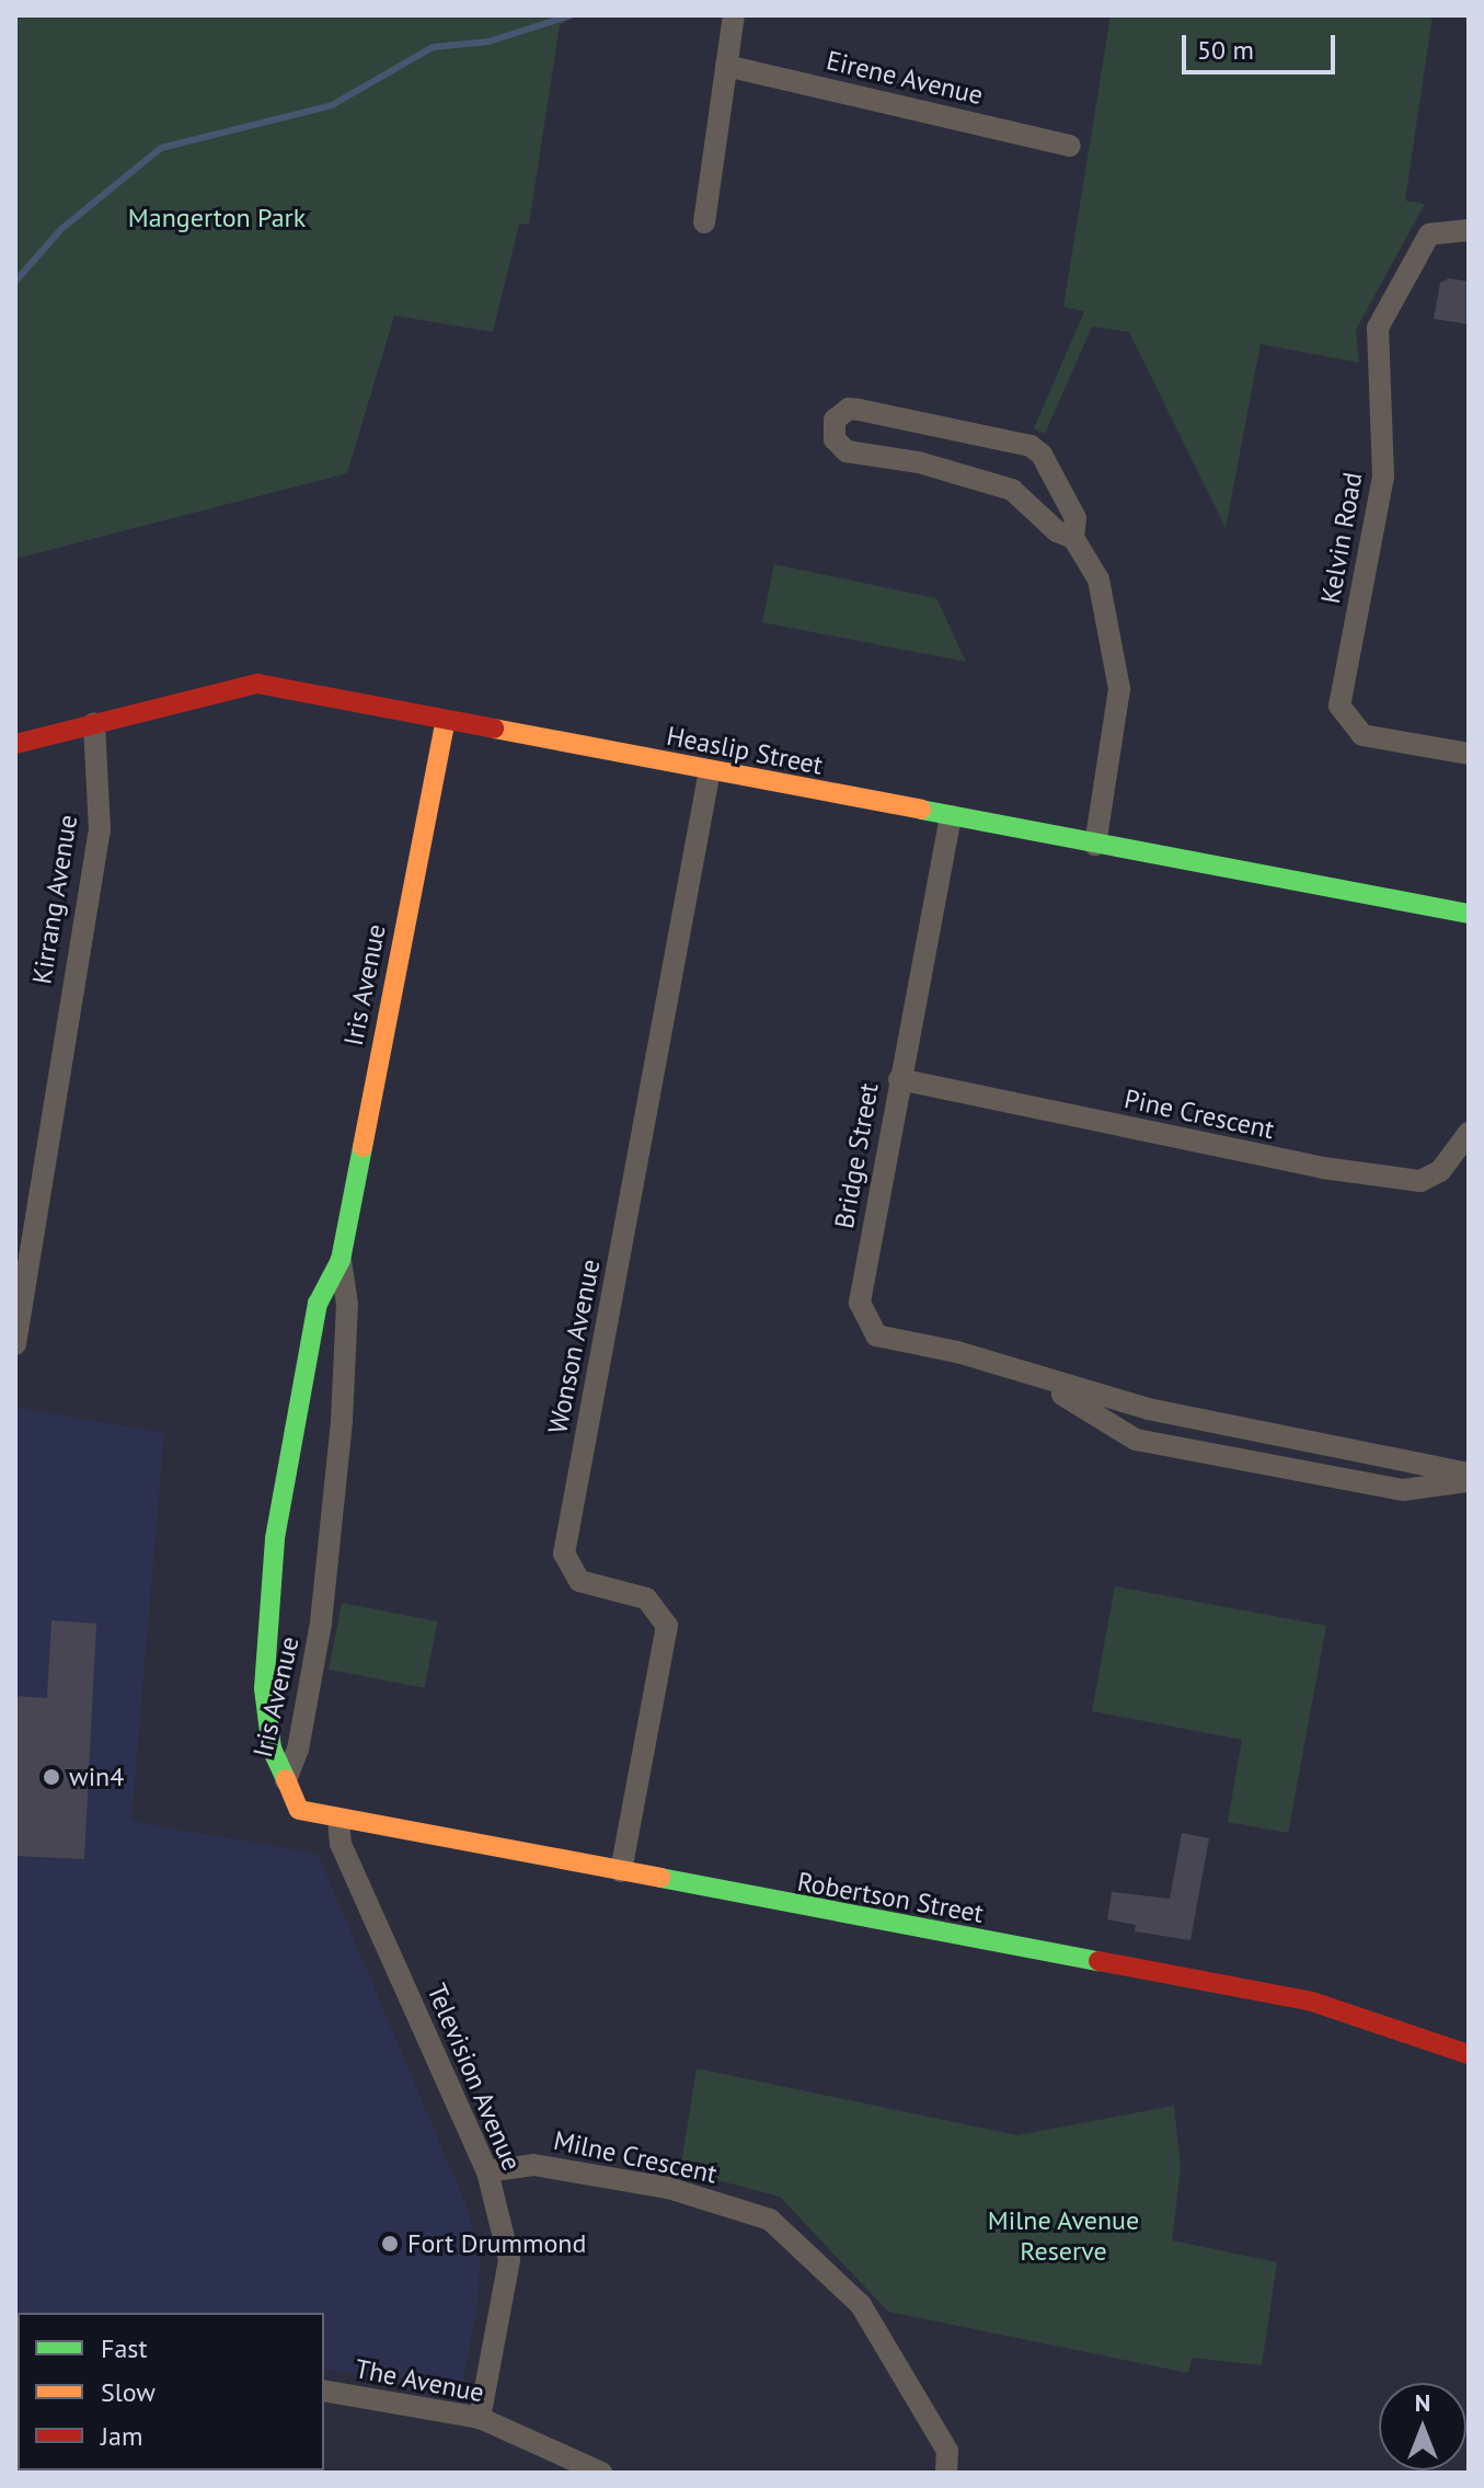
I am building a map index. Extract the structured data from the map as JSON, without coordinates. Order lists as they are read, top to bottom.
{
  "streets": {
    "street": [
      "Eirene Avenue",
      "Kelvin Road",
      "Heaslip Street",
      "Kirrang Avenue",
      "Iris Avenue",
      "Pine Crescent",
      "Bridge Street",
      "Wonson Avenue",
      "Robertson Street",
      "Television Avenue",
      "Milne Crescent",
      "The Avenue"
    ]
  },
  "crossings": [
    ["Heaslip Street", "Kirrang Avenue"],
    ["Heaslip Street", "Iris Avenue"],
    ["Heaslip Street", "Bridge Street"],
    ["Heaslip Street", "Wonson Avenue"],
    ["Iris Avenue", "Robertson Street"],
    ["Pine Crescent", "Bridge Street"],
    ["Wonson Avenue", "Robertson Street"],
    ["Robertson Street", "Television Avenue"],
    ["Television Avenue", "Milne Crescent"],
    ["Television Avenue", "The Avenue"]
  ],
  "parks": ["Mangerton Park", "Milne Avenue Reserve"],
  "places": ["win4", "Fort Drummond"],
  "legend": ["Fast", "Slow", "Jam"],
  "scale_bar": "50 m",
  "north": "top"
}
